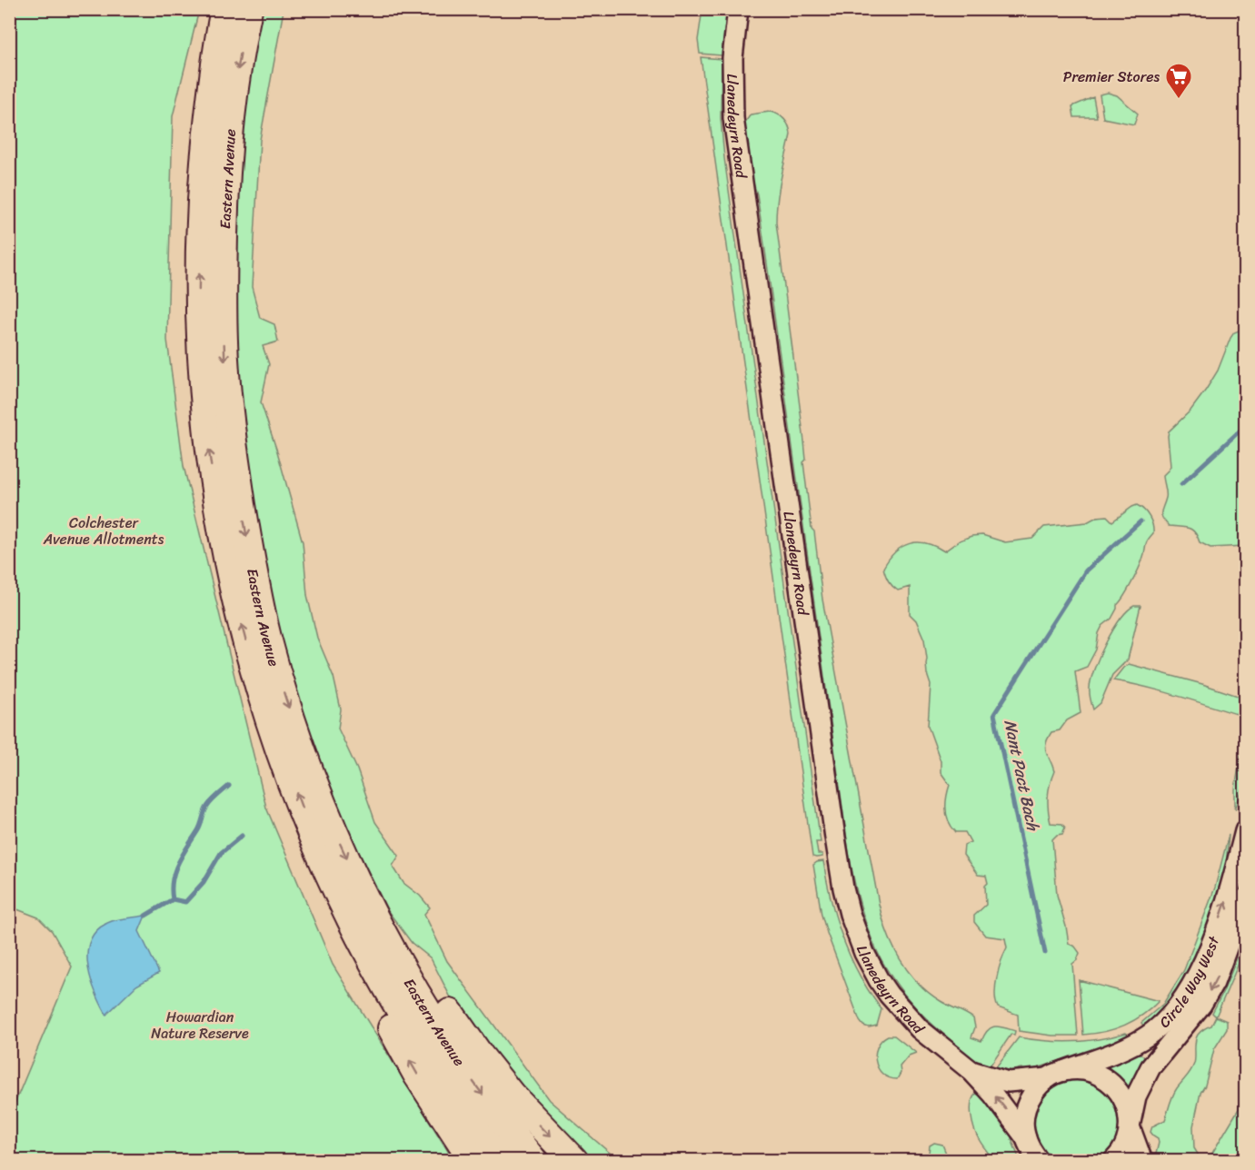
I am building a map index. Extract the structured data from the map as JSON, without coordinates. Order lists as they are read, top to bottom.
{
  "streets": {
    "highway": ["Eastern Avenue"],
    "street": ["Llanedeyrn Road", "Circle Way West"]
  },
  "crossings": [
    ["Llanedeyrn Road", "Circle Way West"]
  ],
  "water": ["Nant Pact Bach"],
  "parks": ["Colchester Avenue Allotments", "Howardian Nature Reserve"],
  "places": {
    "supermarket": ["Premier Stores"]
  }
}
